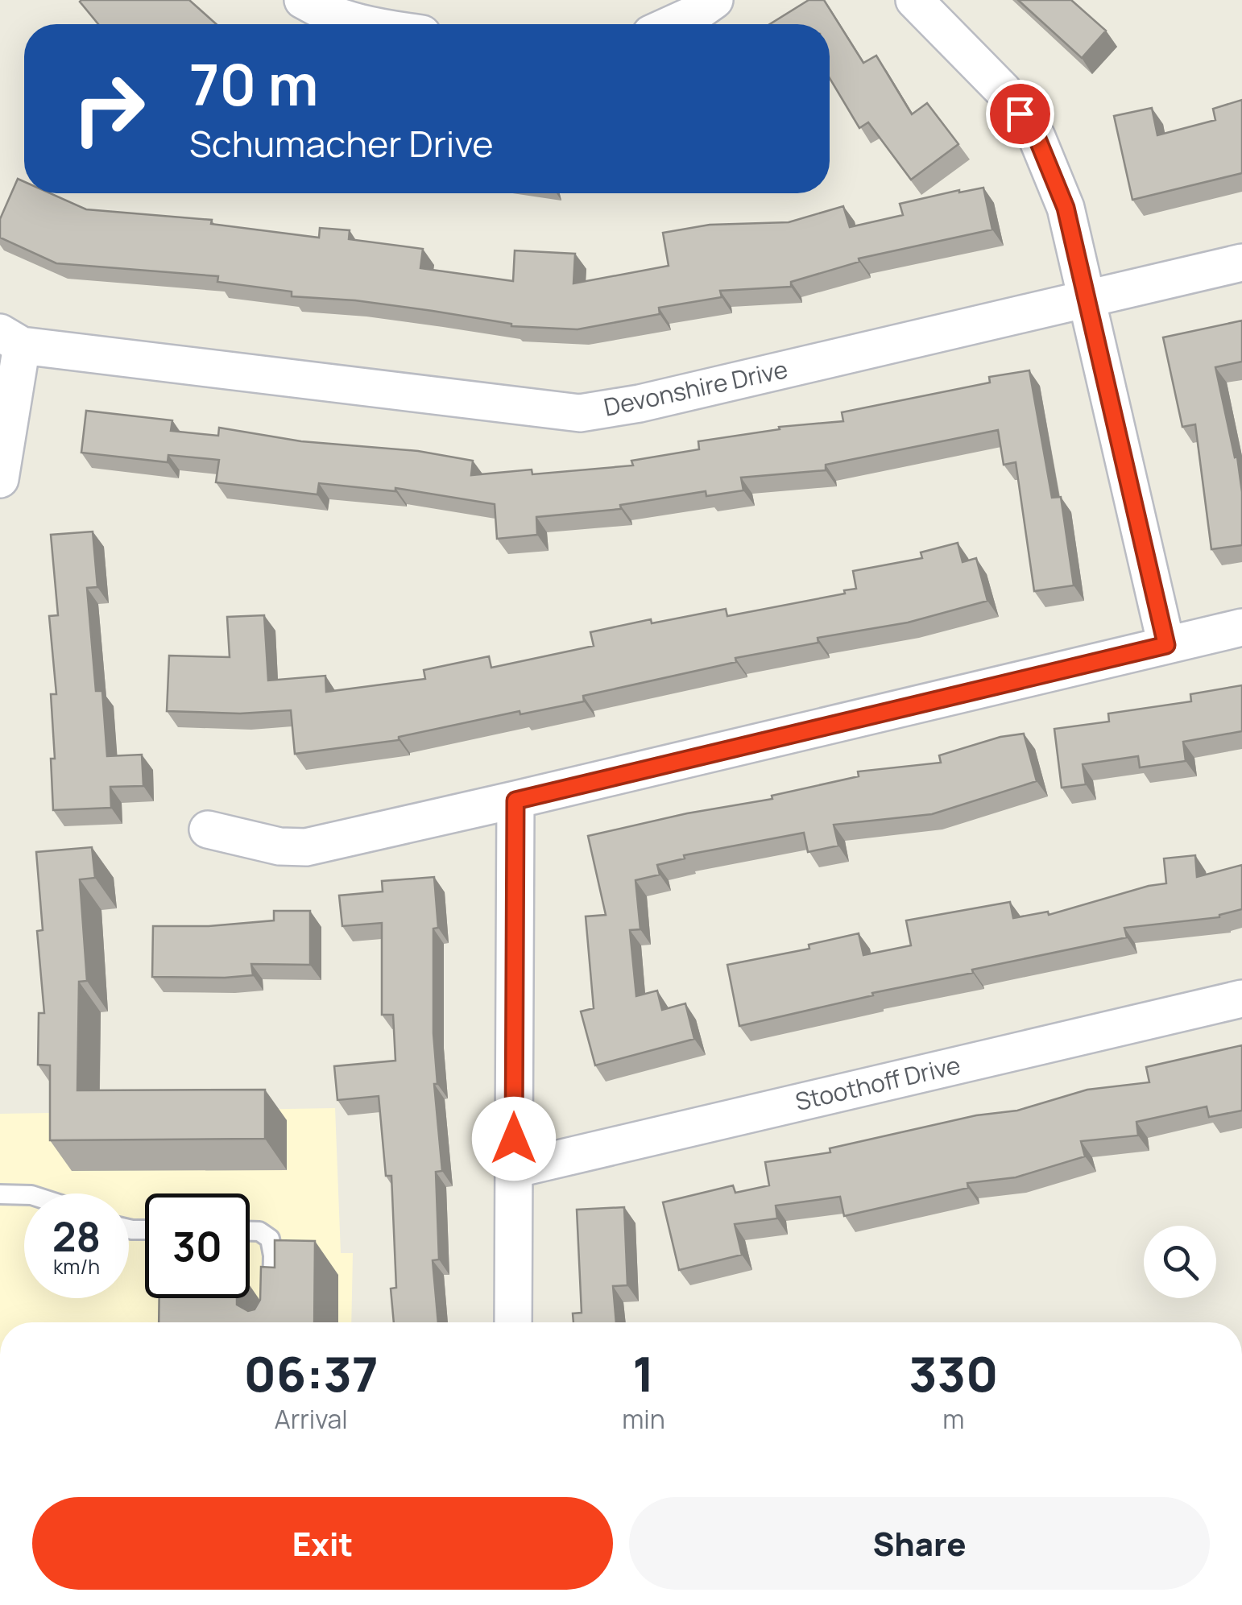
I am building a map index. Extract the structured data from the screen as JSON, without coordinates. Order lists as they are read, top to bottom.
{
  "streets": {
    "street": ["Devonshire Drive", "Stoothoff Drive"]
  },
  "page": {
    "turn": ["70 m", "Schumacher Drive"],
    "speed": "28 km/h",
    "limit": "30",
    "eta": [
      "06:37",
      "Arrival",
      "1",
      "min",
      "330",
      "m"
    ],
    "buttons": ["Exit", "Share"]
  }
}
